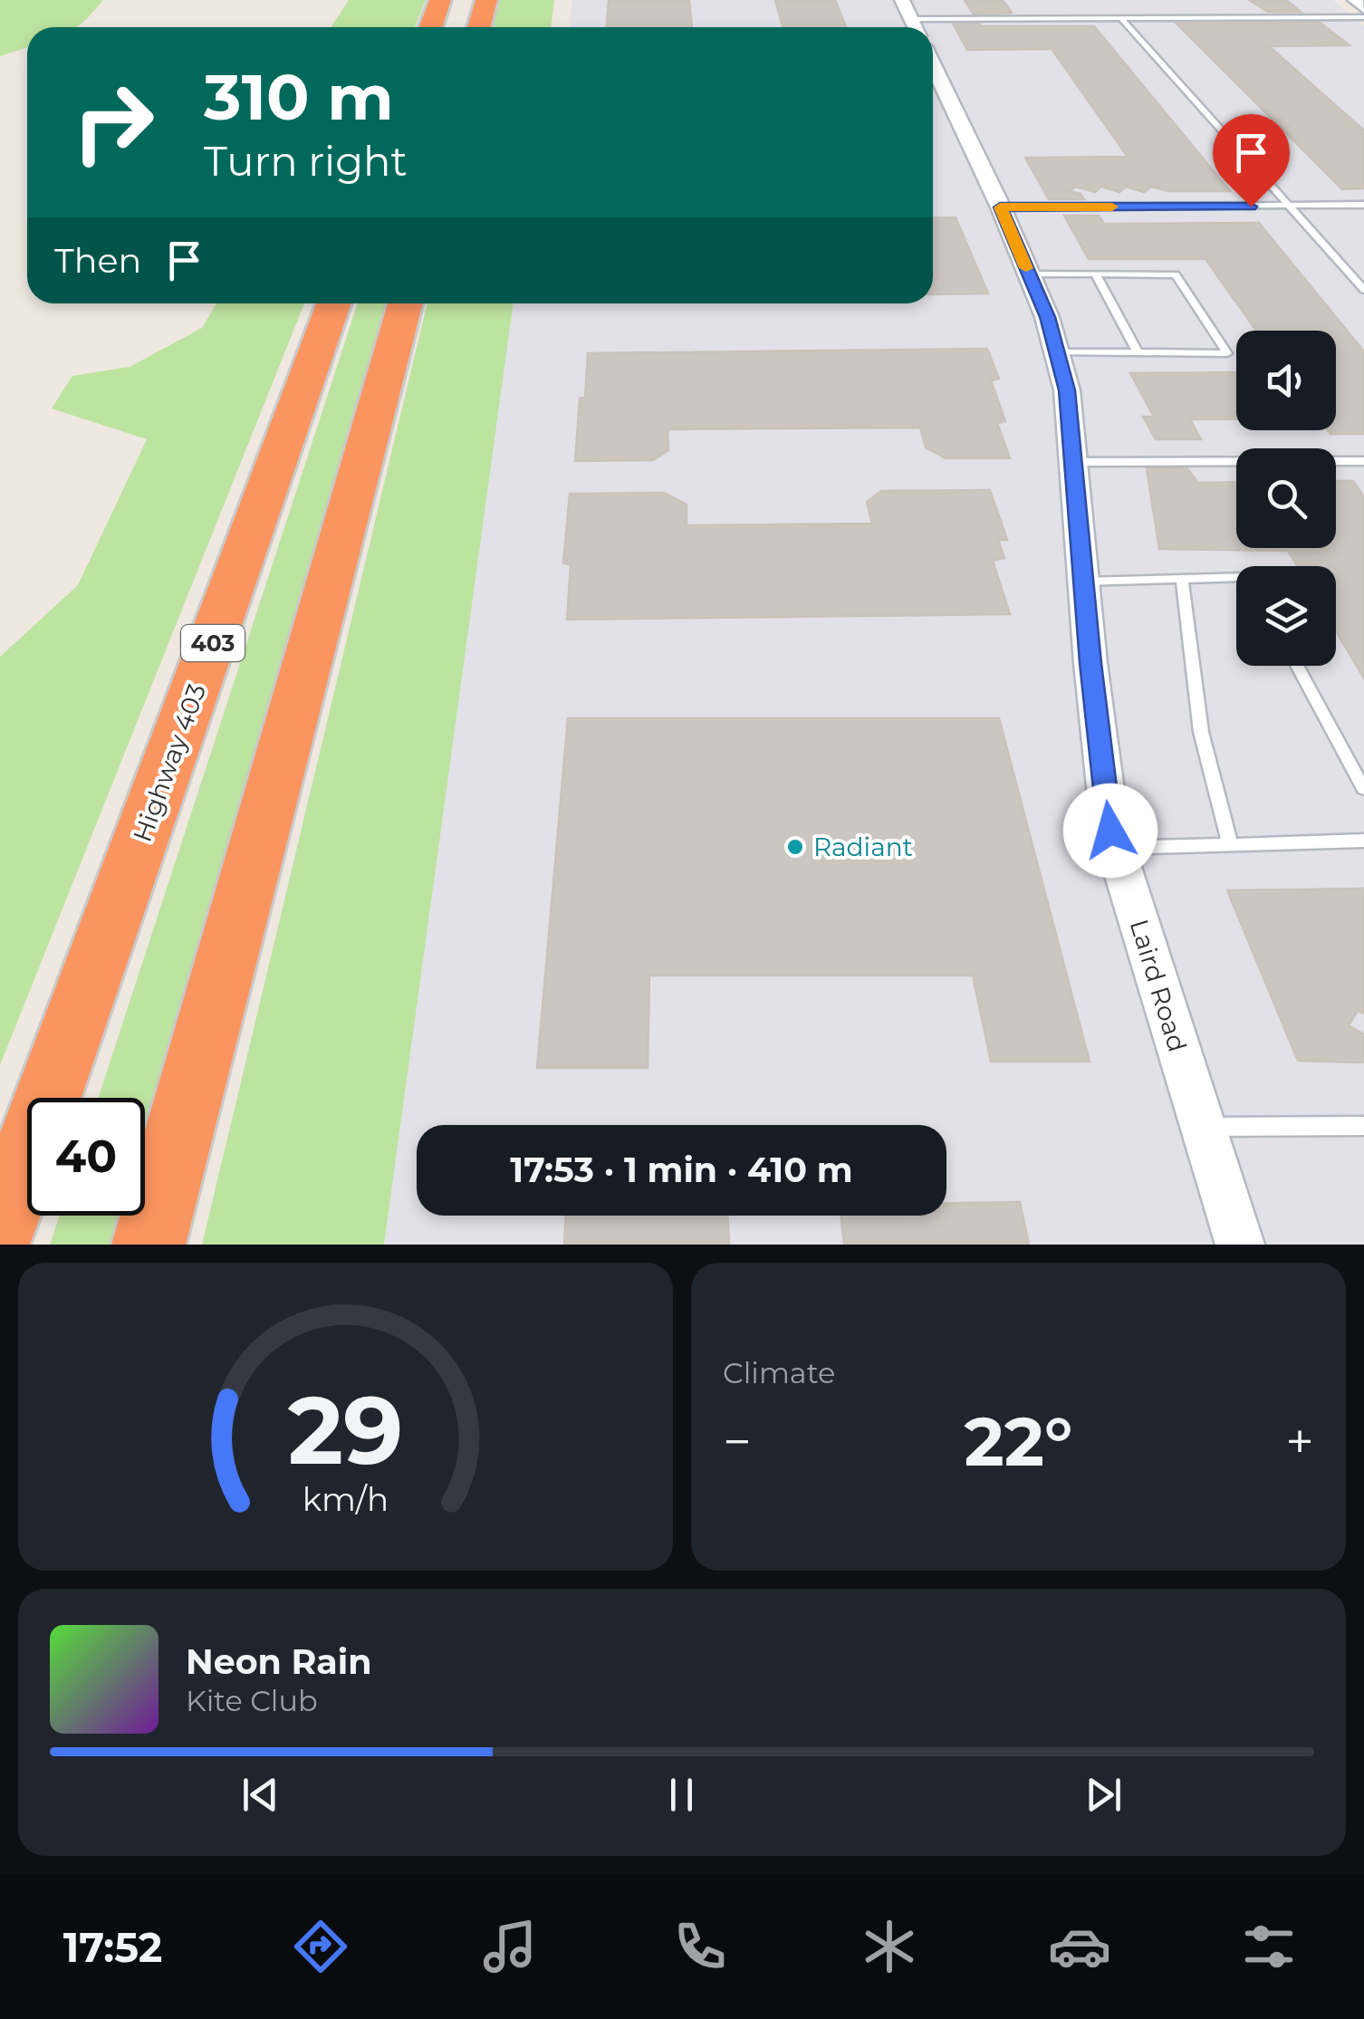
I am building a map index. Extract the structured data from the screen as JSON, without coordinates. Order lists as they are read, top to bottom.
{
  "streets": {
    "highway": ["403", "Highway 403"],
    "street": ["Laird Road"]
  },
  "places": ["Radiant"],
  "page": {
    "turn": ["310 m", "Turn right"],
    "then": "Then",
    "limit": "40",
    "trip": "17:53 · 1 min · 410 m",
    "tile": "Climate",
    "heat": ["−", "22°", "+"],
    "song": ["Neon Rain", "Kite Club"],
    "tabs": "17:52",
    "gauge": ["29", "km/h"]
  }
}
